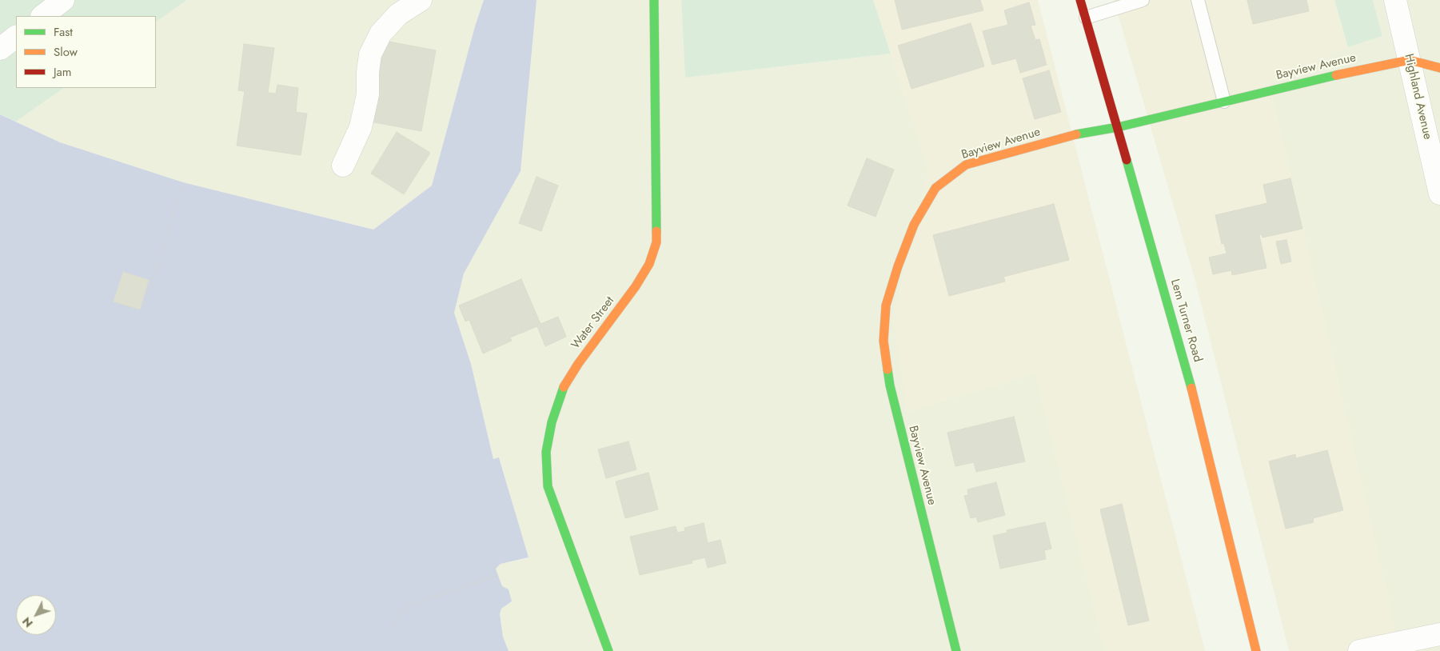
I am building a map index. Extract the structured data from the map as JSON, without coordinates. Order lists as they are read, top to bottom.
{
  "streets": {
    "street": [
      "Bayview Avenue",
      "Highland Avenue",
      "Lem Turner Road",
      "Water Street"
    ]
  },
  "crossings": [
    ["Bayview Avenue", "Highland Avenue"],
    ["Bayview Avenue", "Lem Turner Road"]
  ],
  "legend": ["Fast", "Slow", "Jam"],
  "north": "bottom left"
}
